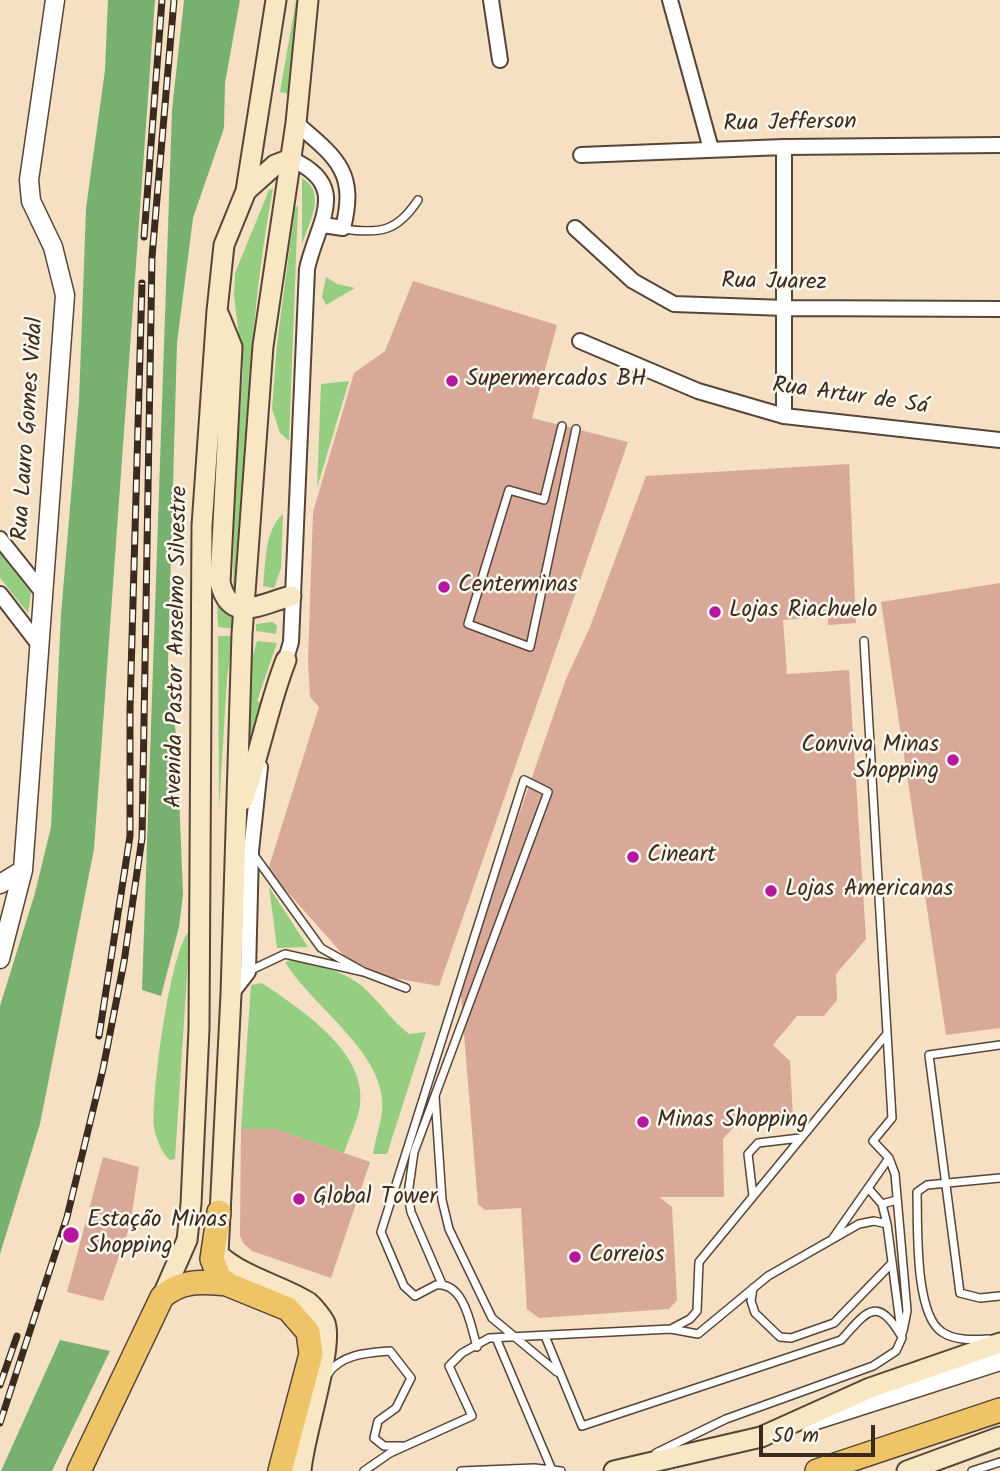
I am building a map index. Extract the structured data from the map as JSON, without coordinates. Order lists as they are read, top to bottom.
{
  "streets": {
    "main road": ["Avenida Pastor Anselmo Silvestre"],
    "street": [
      "Rua Jefferson",
      "Rua Juarez",
      "Rua Artur de Sá",
      "Rua Lauro Gomes Vidal"
    ]
  },
  "places": [
    "Supermercados BH",
    "Centerminas",
    "Lojas Riachuelo",
    "Conviva Minas Shopping",
    "Cineart",
    "Lojas Americanas",
    "Minas Shopping",
    "Global Tower",
    "Estação Minas Shopping",
    "Correios"
  ],
  "scale_bar": "50 m"
}
